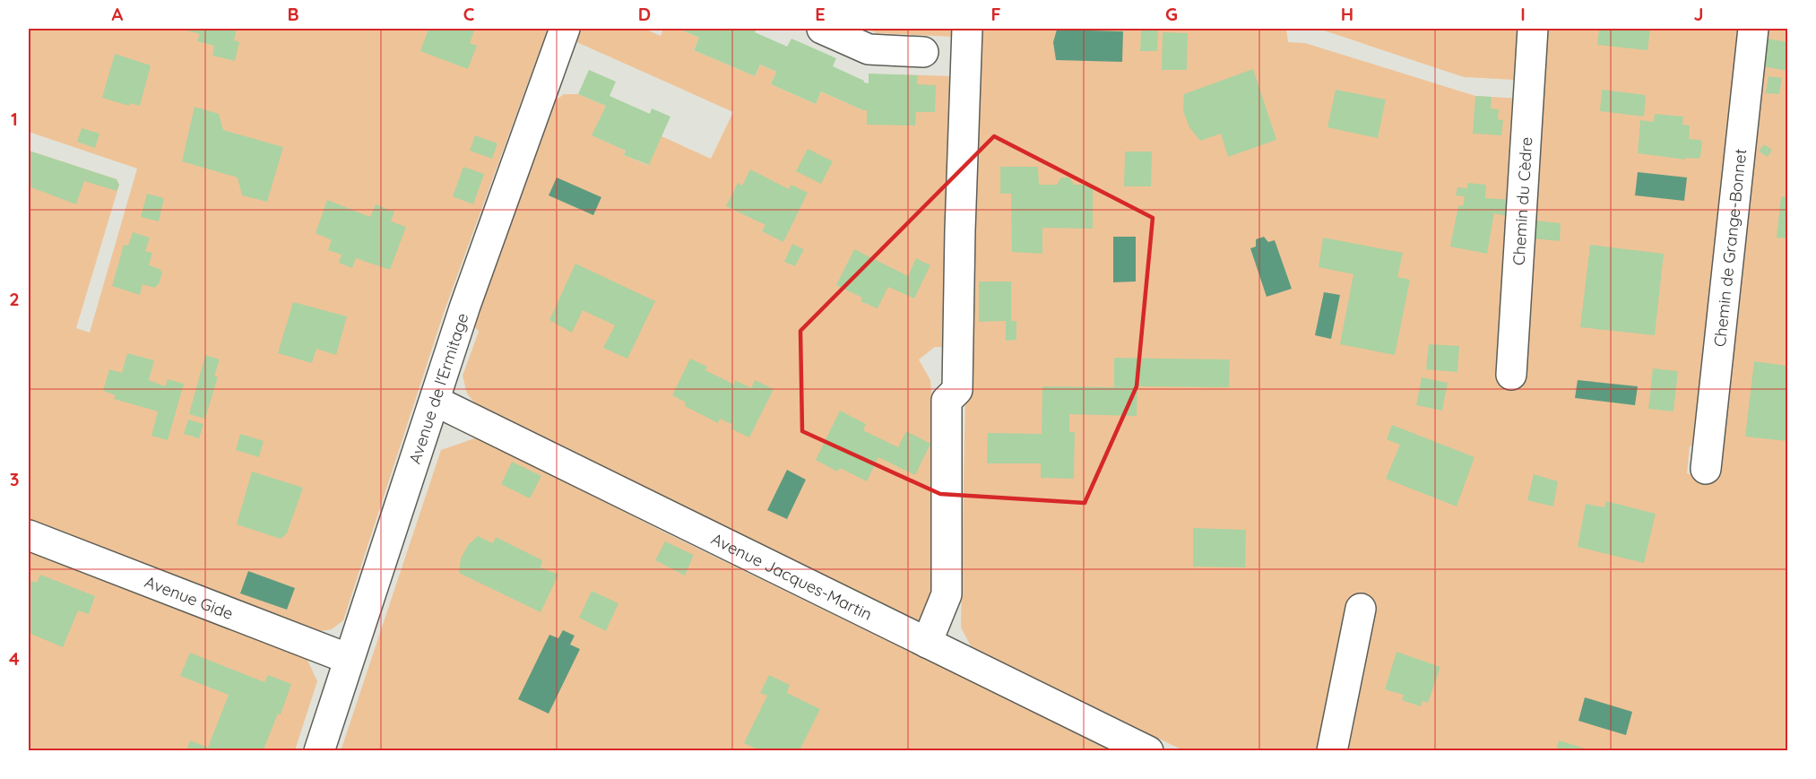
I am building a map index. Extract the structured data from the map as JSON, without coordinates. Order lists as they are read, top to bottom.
{
  "streets": {
    "street": [
      "Chemin du Cèdre",
      "Chemin de Grange-Bonnet",
      "Avenue de l'Ermitage",
      "Avenue Jacques-Martin",
      "Avenue Gide"
    ]
  },
  "crossings": [
    ["Avenue de l'Ermitage", "Avenue Jacques-Martin"],
    ["Avenue de l'Ermitage", "Avenue Gide"]
  ],
  "grid": {
    "columns": [
      "A",
      "B",
      "C",
      "D",
      "E",
      "F",
      "G",
      "H",
      "I",
      "J"
    ],
    "rows": [
      "1",
      "2",
      "3",
      "4"
    ]
  }
}
